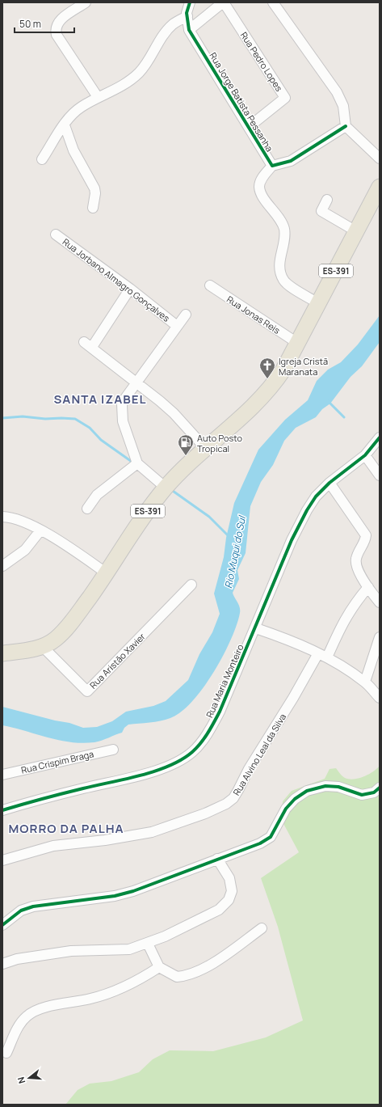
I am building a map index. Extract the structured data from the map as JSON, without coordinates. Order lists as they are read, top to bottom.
{
  "streets": {
    "main road": ["ES-391"],
    "street": [
      "Rua Pedro Lopes",
      "Rua Jorge Batista Pessanha",
      "Rua Jorbano Almagro Gonçalves",
      "Rua Jonas Reis",
      "Rua Aristão Xavier",
      "Rua Maria Monteiro",
      "Rua Alvino Leal da Silva",
      "Rua Crispim Braga"
    ]
  },
  "crossings": [
    ["Rua Pedro Lopes", "Rua Jorge Batista Pessanha"],
    ["ES-391", "Rua Jonas Reis"],
    ["ES-391", "Rua Aristão Xavier"]
  ],
  "districts": ["SANTA IZABEL", "MORRO DA PALHA"],
  "water": ["Rio Muqui do Sul"],
  "places": {
    "church": ["Igreja Cristã Maranata"],
    "fuel station": ["Auto Posto Tropical"]
  },
  "scale_bar": "50 m",
  "north": "left"
}
